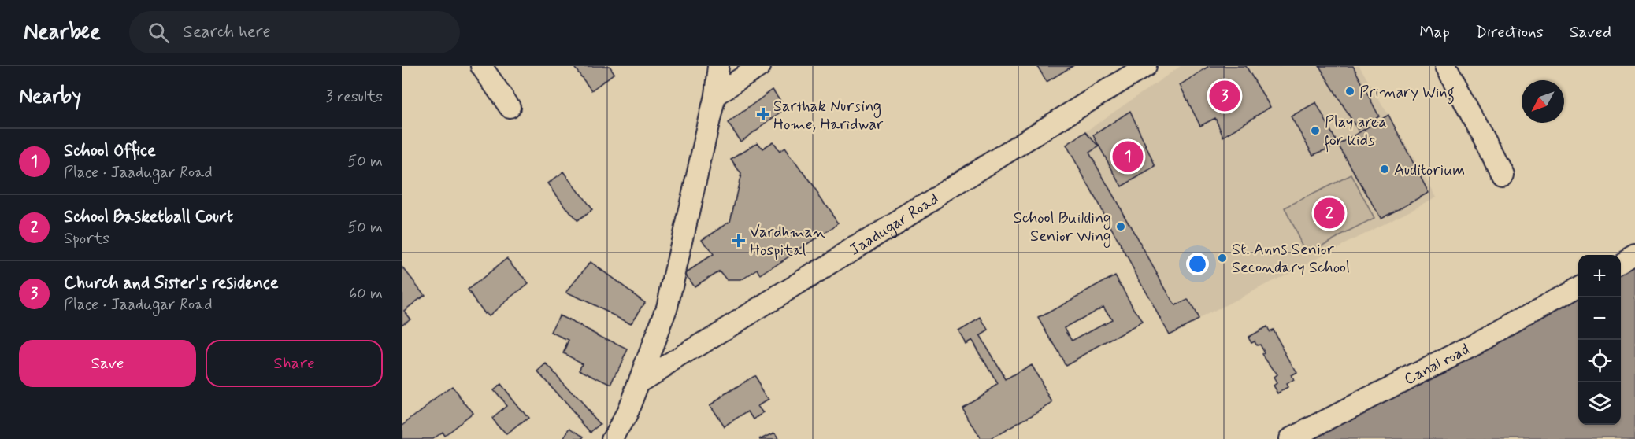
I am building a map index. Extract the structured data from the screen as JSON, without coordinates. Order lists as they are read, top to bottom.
{
  "streets": {
    "street": ["Jaadugar Road", "Canal road"]
  },
  "places": {
    "other": [
      "Primary Wing",
      "Play area for kids",
      "Auditorium",
      "School Building Senior Wing",
      "St. Anns Senior Secondary School"
    ],
    "health": ["Sarthak Nursing Home, Haridwar", "Vardhman Hospital"]
  },
  "north": "bottom left",
  "page": {
    "header": "Nearbee",
    "search": "Search here",
    "nav": ["Map", "Directions", "Saved"],
    "heading": ["Nearby", "3 results"],
    "pins": ["3", "1", "2"],
    "list": [
      {
        "mark": "1",
        "name": "School Office",
        "note": "Place · Jaadugar Road",
        "value": "50 m"
      },
      {
        "mark": "2",
        "name": "School Basketball Court",
        "note": "Sports",
        "value": "50 m"
      },
      {
        "mark": "3",
        "name": "Church and Sister's residence",
        "note": "Place · Jaadugar Road",
        "value": "60 m"
      }
    ],
    "map_buttons": ["+", "−"],
    "buttons": ["Save", "Share"]
  }
}
